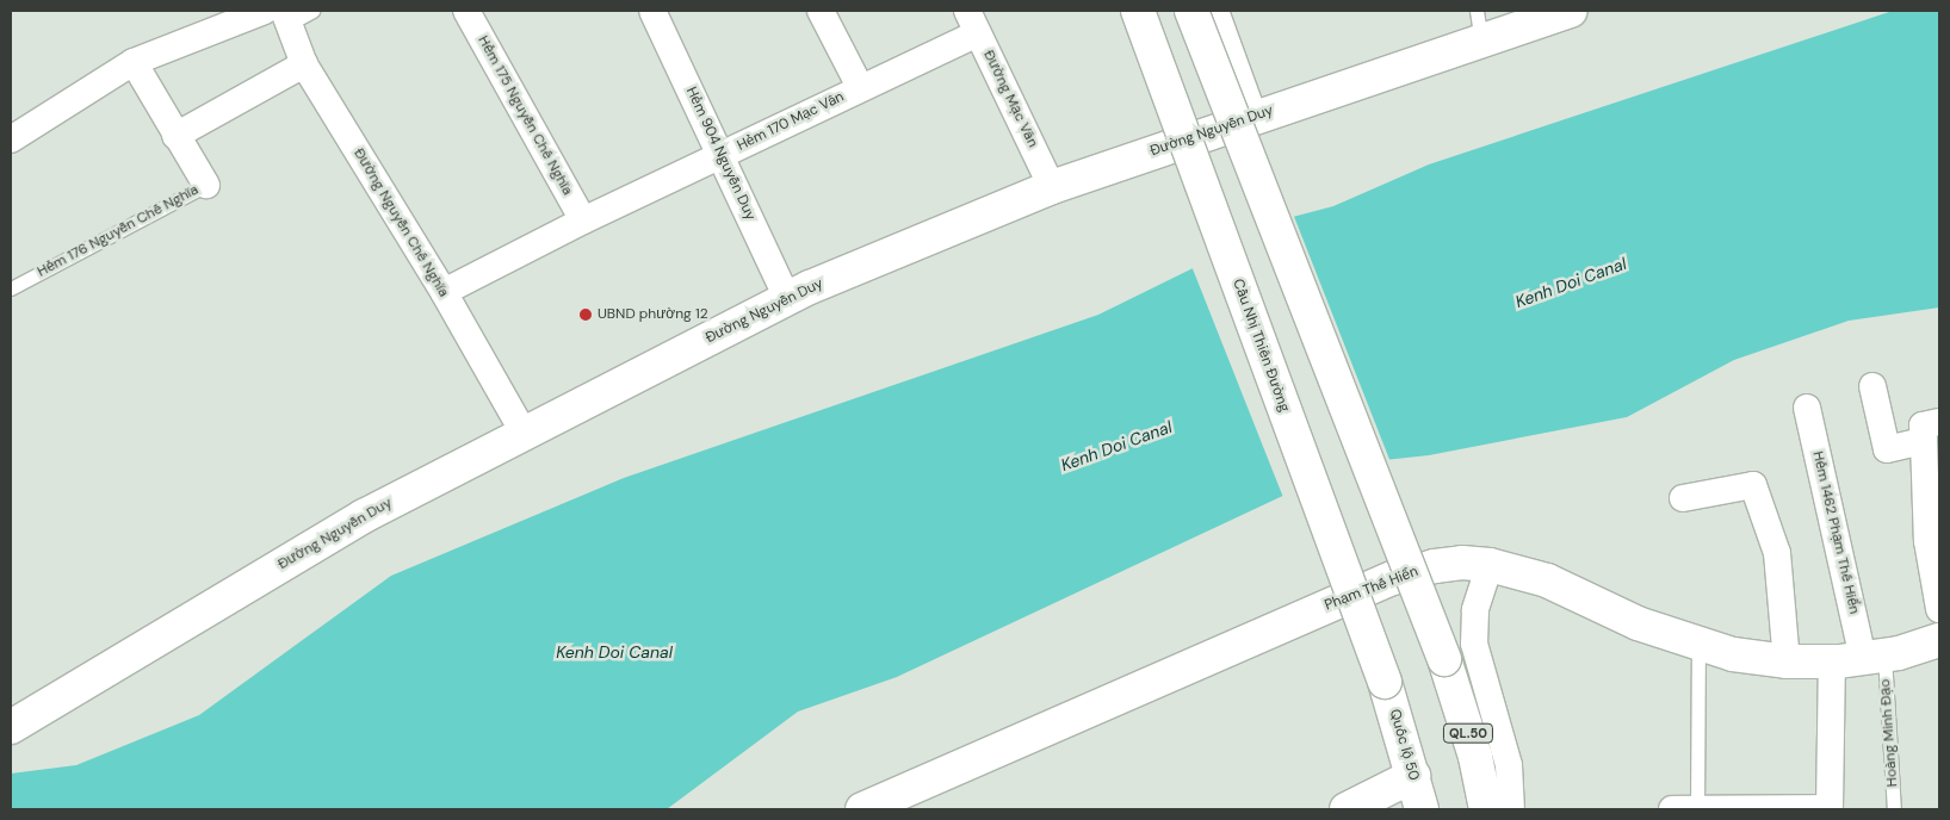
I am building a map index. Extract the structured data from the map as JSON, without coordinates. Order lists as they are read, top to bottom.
{
  "streets": {
    "main road": [
      "Đường Nguyễn Duy",
      "Cầu Nhị Thiên Đường",
      "Phạm Thế Hiển",
      "QL.50",
      "Quốc lộ 50"
    ],
    "street": [
      "Đường Mạc Vân",
      "Hẻm 175 Nguyễn Chế Nghĩa",
      "Hẻm 170 Mạc Vân",
      "Hẻm 904 Nguyễn Duy",
      "Đường Nguyễn Chế Nghĩa",
      "Hẻm 176 Nguyễn Chế Nghĩa",
      "Hẻm 1462 Phạm Thế Hiển"
    ],
    "lane": ["Hoàng Minh Đạo"]
  },
  "crossings": [
    ["Đường Mạc Vân", "Hẻm 170 Mạc Vân"],
    ["Đường Mạc Vân", "Đường Nguyễn Duy"],
    ["Hẻm 170 Mạc Vân", "Hẻm 904 Nguyễn Duy"],
    ["Đường Nguyễn Duy", "Hẻm 904 Nguyễn Duy"],
    ["Đường Nguyễn Duy", "Đường Nguyễn Chế Nghĩa"],
    ["Cầu Nhị Thiên Đường", "Quốc lộ 50"],
    ["Hẻm 1462 Phạm Thế Hiển", "Phạm Thế Hiển"],
    ["Hẻm 1462 Phạm Thế Hiển", "Hoàng Minh Đạo"],
    ["Phạm Thế Hiển", "Hoàng Minh Đạo"]
  ],
  "water": ["Kenh Doi Canal"],
  "places": ["UBND phường 12"]
}
